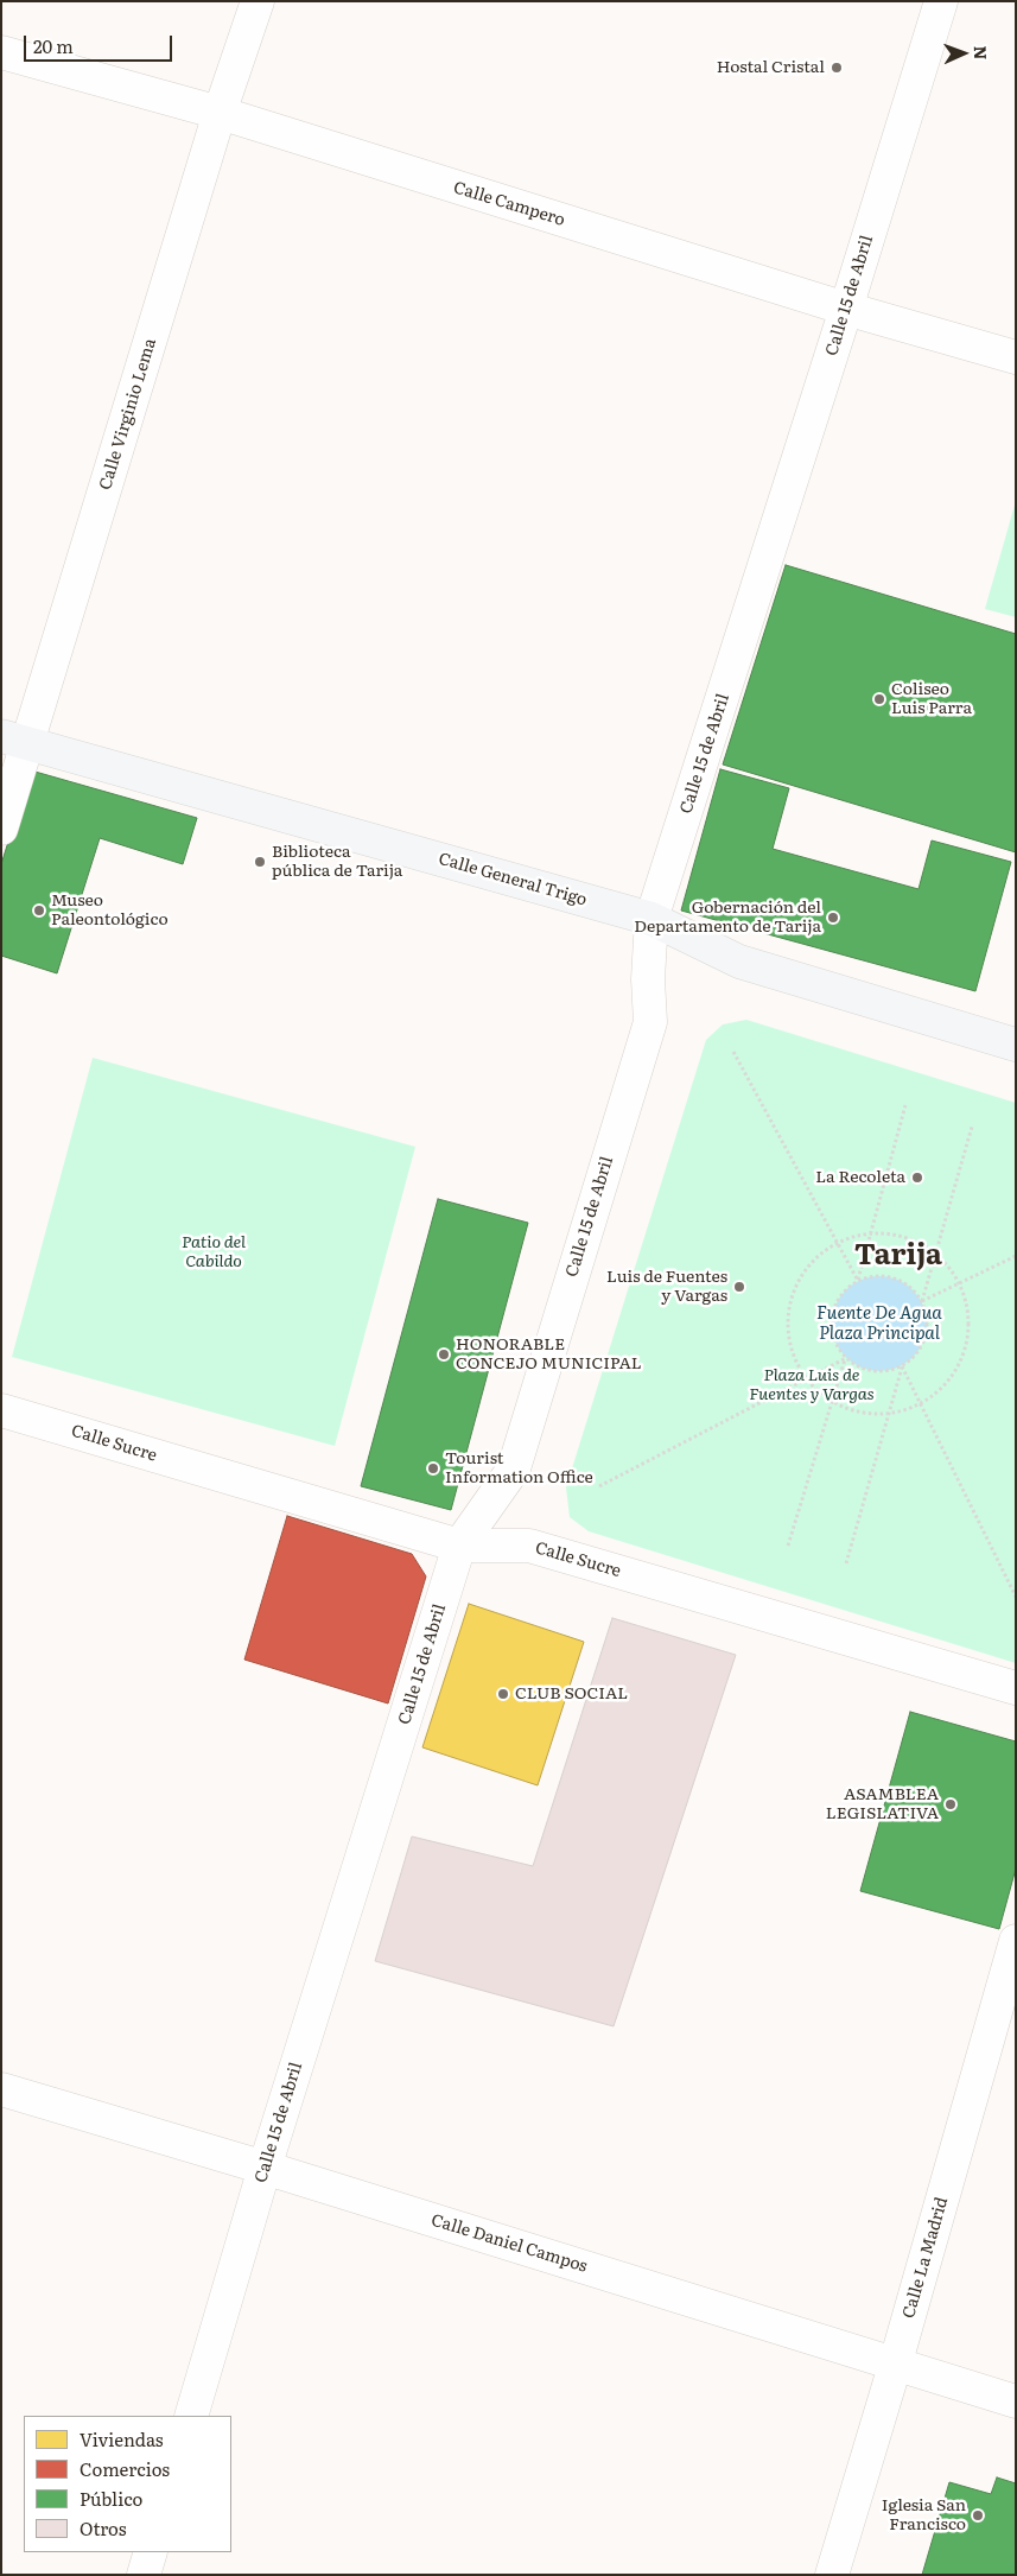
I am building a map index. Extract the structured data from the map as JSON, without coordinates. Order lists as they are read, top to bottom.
{
  "streets": {
    "main road": ["Calle General Trigo"],
    "street": [
      "Calle Campero",
      "Calle 15 de Abril",
      "Calle Virginio Lema",
      "Calle Sucre",
      "Calle Daniel Campos",
      "Calle La Madrid"
    ]
  },
  "crossings": [
    ["Calle Campero", "Calle 15 de Abril"],
    ["Calle Campero", "Calle Virginio Lema"],
    ["Calle 15 de Abril", "Calle General Trigo"],
    ["Calle 15 de Abril", "Calle Sucre"],
    ["Calle 15 de Abril", "Calle Daniel Campos"],
    ["Calle Virginio Lema", "Calle General Trigo"],
    ["Calle Daniel Campos", "Calle La Madrid"]
  ],
  "districts": ["Tarija"],
  "water": ["Fuente De Agua Plaza Principal"],
  "parks": ["Patio del Cabildo", "Plaza Luis de Fuentes y Vargas"],
  "places": [
    "Hostal Cristal",
    "Coliseo Luis Parra",
    "Biblioteca pública de Tarija",
    "Museo Paleontológico",
    "Gobernación del Departamento de Tarija",
    "La Recoleta",
    "Luis de Fuentes y Vargas",
    "HONORABLE CONCEJO MUNICIPAL",
    "Tourist Information Office",
    "CLUB SOCIAL",
    "ASAMBLEA LEGISLATIVA",
    "Iglesia San Francisco"
  ],
  "legend": [
    "Viviendas",
    "Comercios",
    "Público",
    "Otros"
  ],
  "scale_bar": "20 m",
  "north": "right"
}
